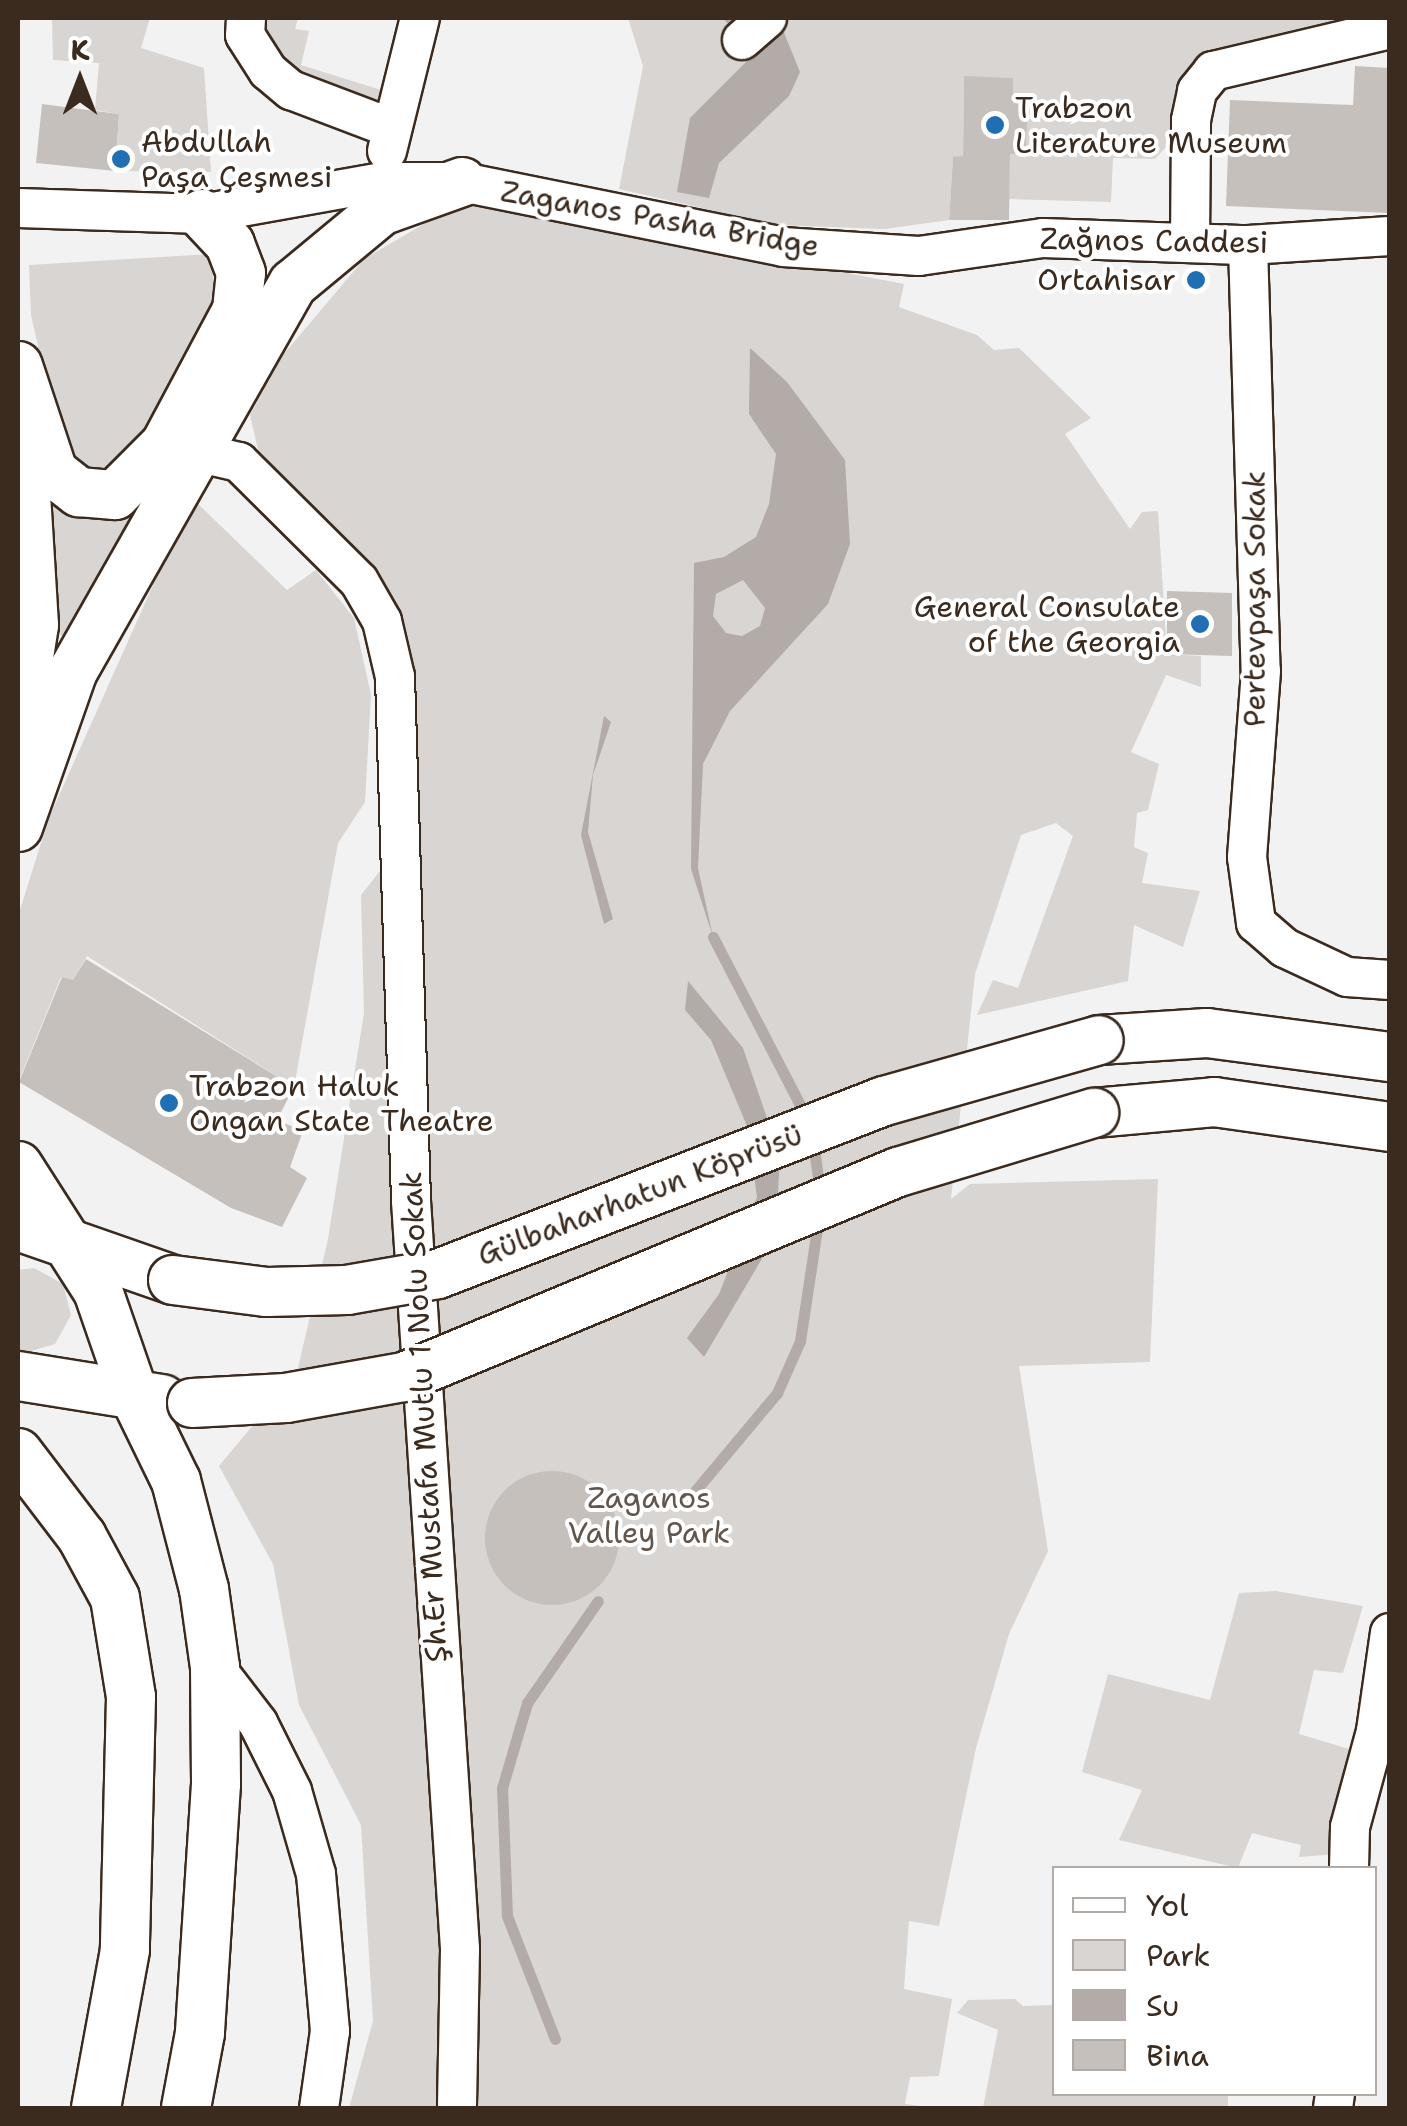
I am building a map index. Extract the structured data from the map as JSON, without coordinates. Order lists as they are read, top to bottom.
{
  "streets": {
    "main road": ["Gülbaharhatun Köprüsü"],
    "street": [
      "Zaganos Pasha Bridge",
      "Zağnos Caddesi",
      "Pertevpaşa Sokak",
      "Şh.Er Mustafa Mutlu 1 Nolu Sokak"
    ]
  },
  "crossings": [
    ["Zaganos Pasha Bridge", "Zağnos Caddesi"],
    ["Zağnos Caddesi", "Pertevpaşa Sokak"]
  ],
  "parks": ["Zaganos Valley Park"],
  "places": [
    "Trabzon Literature Museum",
    "Abdullah Paşa Çeşmesi",
    "Ortahisar",
    "General Consulate of the Georgia",
    "Trabzon Haluk Ongan State Theatre"
  ],
  "legend": [
    "Yol",
    "Park",
    "Su",
    "Bina"
  ],
  "north": "top"
}
